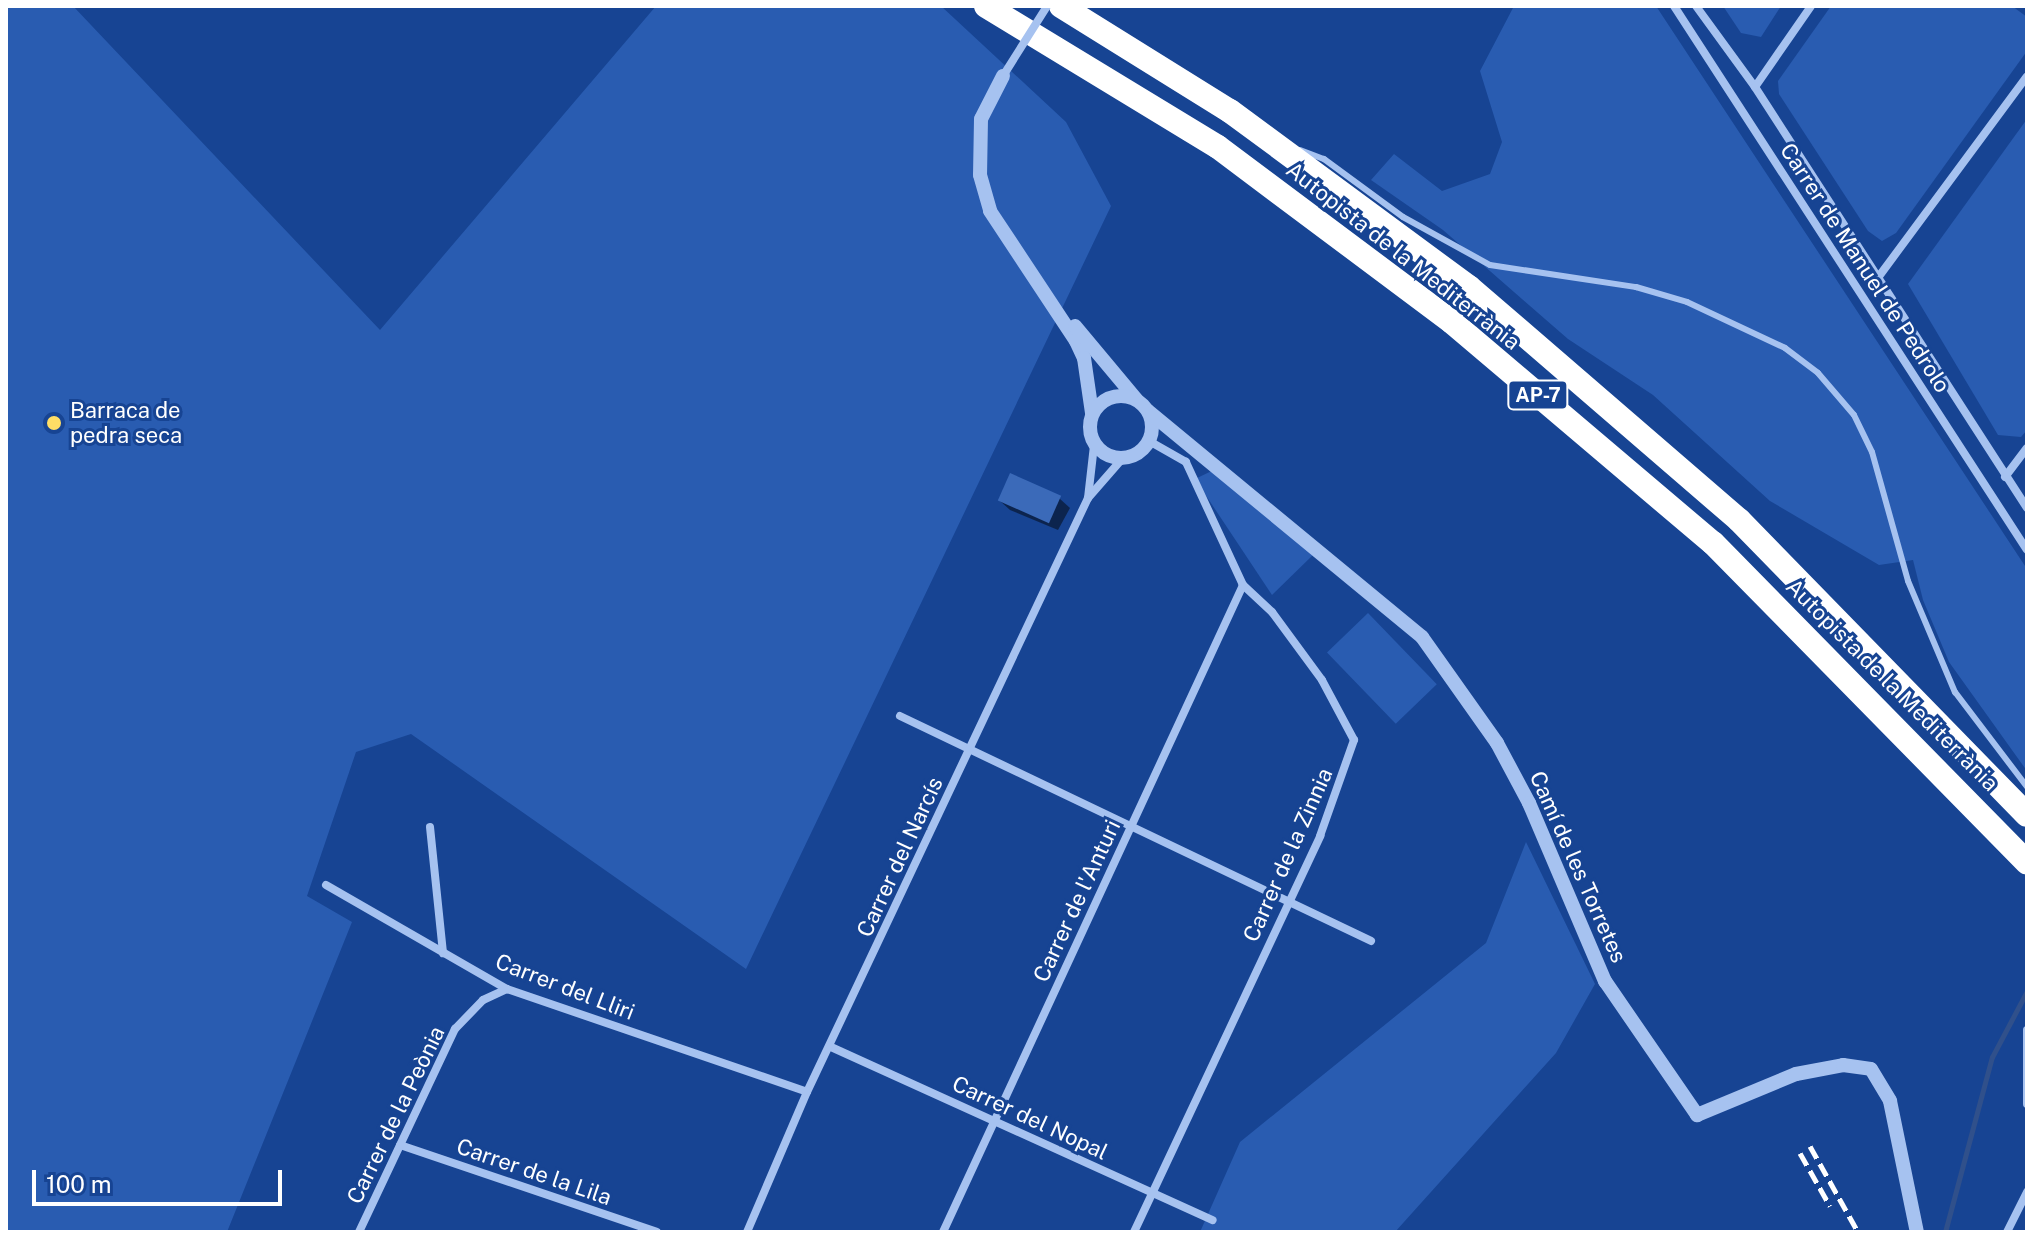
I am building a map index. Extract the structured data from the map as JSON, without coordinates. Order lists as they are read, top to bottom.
{
  "streets": {
    "highway": ["Autopista de la Mediterrània", "AP-7"],
    "street": [
      "Carrer de Manuel de Pedrolo",
      "Carrer de la Zinnia",
      "Carrer del Narcís",
      "Camí de les Torretes",
      "Carrer de l'Anturi",
      "Carrer del Lliri",
      "Carrer de la Peònia",
      "Carrer del Nopal",
      "Carrer de la Lila"
    ]
  },
  "crossings": [
    ["Carrer de la Zinnia", "Carrer del Narcís"],
    ["Carrer de la Zinnia", "Camí de les Torretes"],
    ["Carrer de la Zinnia", "Carrer de l'Anturi"],
    ["Carrer de la Zinnia", "Carrer del Nopal"],
    ["Carrer del Narcís", "Camí de les Torretes"],
    ["Carrer del Narcís", "Carrer del Lliri"],
    ["Carrer del Narcís", "Carrer del Nopal"],
    ["Carrer de l'Anturi", "Carrer del Nopal"],
    ["Carrer del Lliri", "Carrer de la Peònia"],
    ["Carrer de la Peònia", "Carrer de la Lila"]
  ],
  "places": ["Barraca de pedra seca"],
  "scale_bar": "100 m"
}
